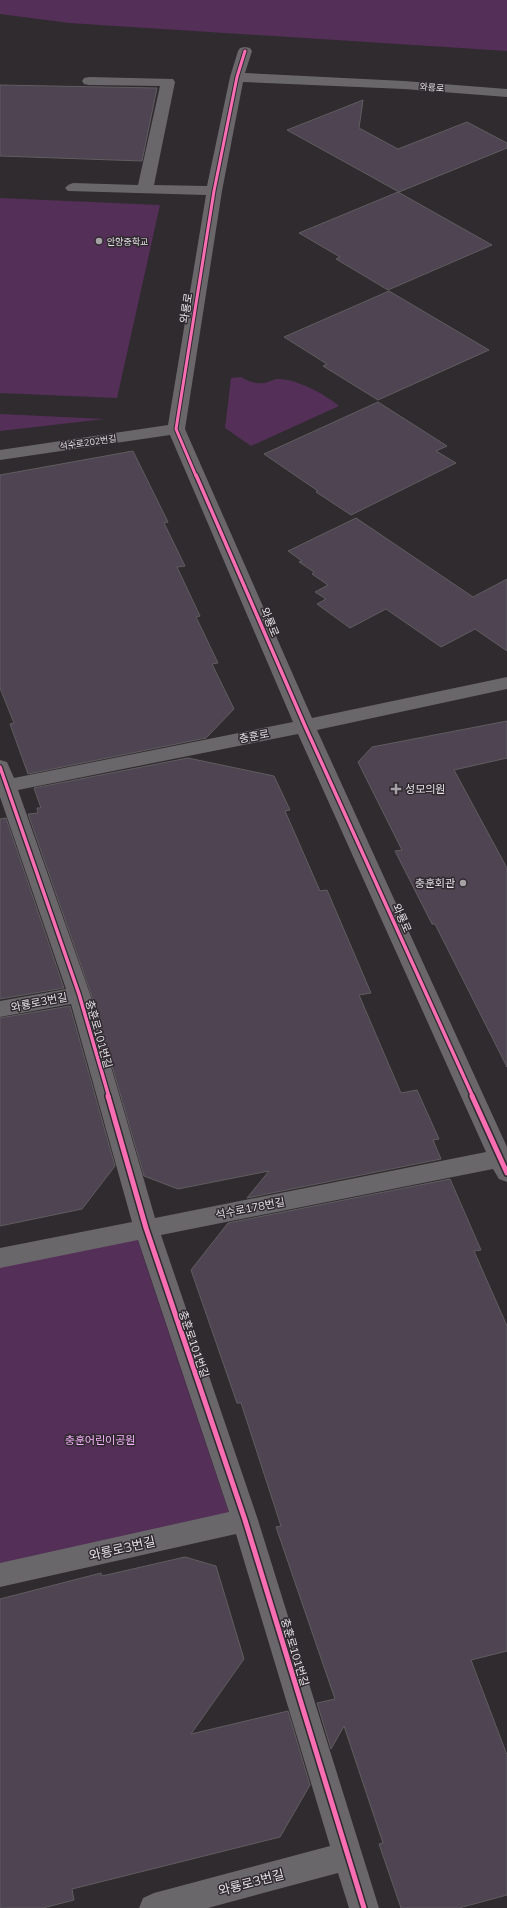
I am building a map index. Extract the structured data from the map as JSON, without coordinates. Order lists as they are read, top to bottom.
{
  "streets": {
    "street": [
      "와룡로",
      "석수로202번길",
      "충훈로",
      "와룡로3번길",
      "충훈로101번길",
      "석수로178번길"
    ]
  },
  "crossings": [
    ["와룡로", "석수로202번길"],
    ["와룡로", "충훈로"],
    ["와룡로", "석수로178번길"],
    ["충훈로", "충훈로101번길"],
    ["와룡로3번길", "충훈로101번길"],
    ["충훈로101번길", "석수로178번길"]
  ],
  "parks": ["충훈어린이공원"],
  "places": {
    "other": ["안양중학교", "충훈회관"],
    "health": ["성모의원"]
  }
}
